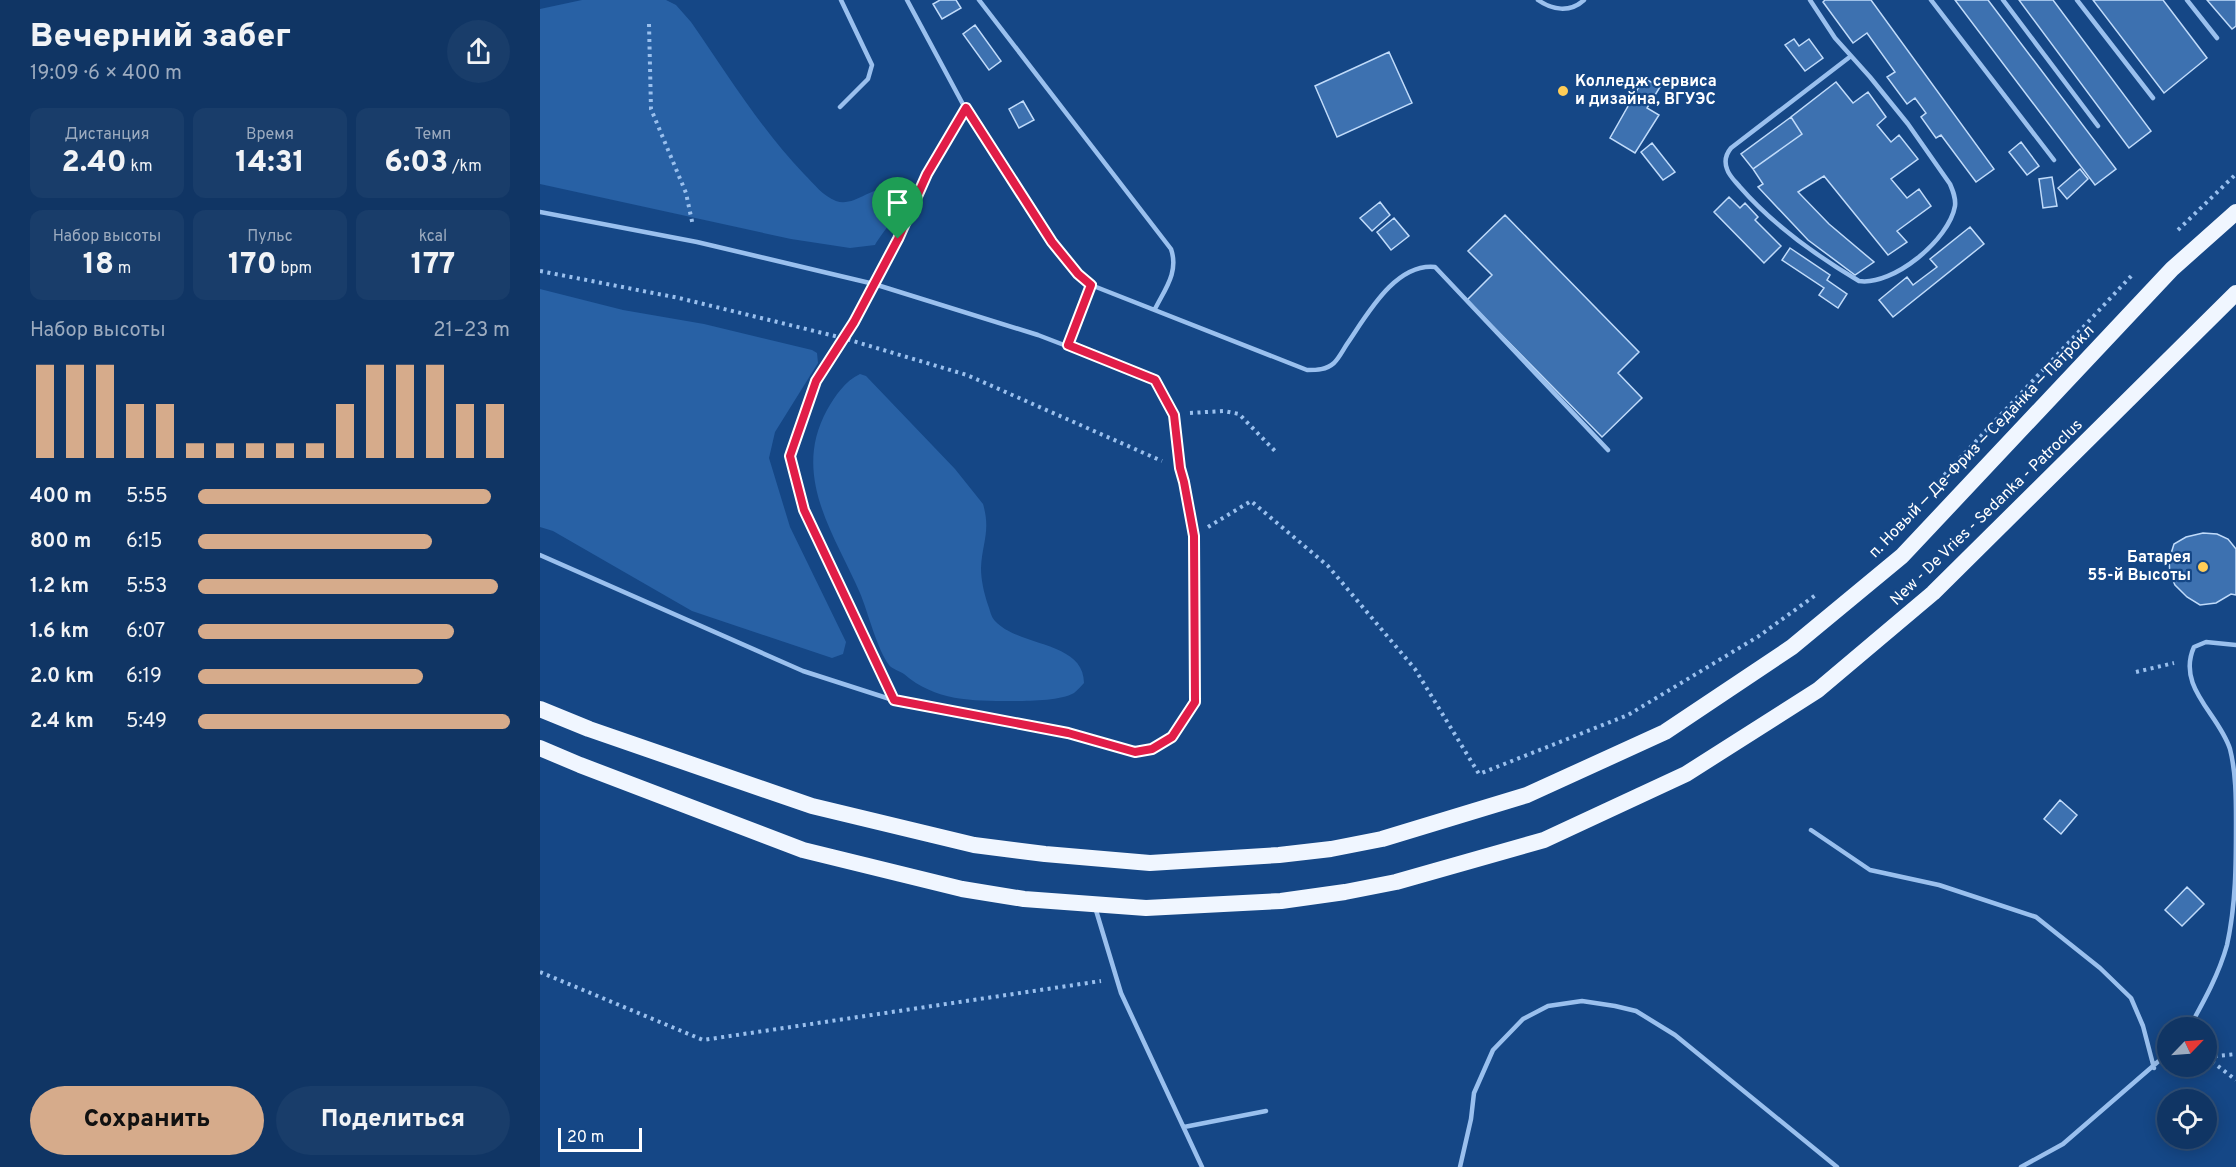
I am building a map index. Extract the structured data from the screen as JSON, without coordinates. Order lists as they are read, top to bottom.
{
  "streets": {
    "highway": ["п. Новый — Де-Фриз — Седанка — Патрокл"]
  },
  "places": ["Колледж сервиса и дизайна, ВГУЭС", "Батарея 55-й Высоты"],
  "scale_bar": "20 m",
  "north": "top right",
  "page": {
    "heading": ["Вечерний забег", "19:09 · 6 × 400 m"],
    "stats": [
      ["Дистанция", "2.40 km"],
      ["Время", "14:31"],
      ["Темп", "6:03 /km"],
      ["Набор высоты", "18 m"],
      ["Пульс", "170 bpm"],
      ["kcal", "177"]
    ],
    "chart": ["Набор высоты", "21–23 m"],
    "list": [
      {
        "name": "400 m",
        "note": "5:55"
      },
      {
        "name": "800 m",
        "note": "6:15"
      },
      {
        "name": "1.2 km",
        "note": "5:53"
      },
      {
        "name": "1.6 km",
        "note": "6:07"
      },
      {
        "name": "2.0 km",
        "note": "6:19"
      },
      {
        "name": "2.4 km",
        "note": "5:49"
      }
    ],
    "buttons": ["Сохранить", "Поделиться"],
    "scale": "20 m"
  }
}
